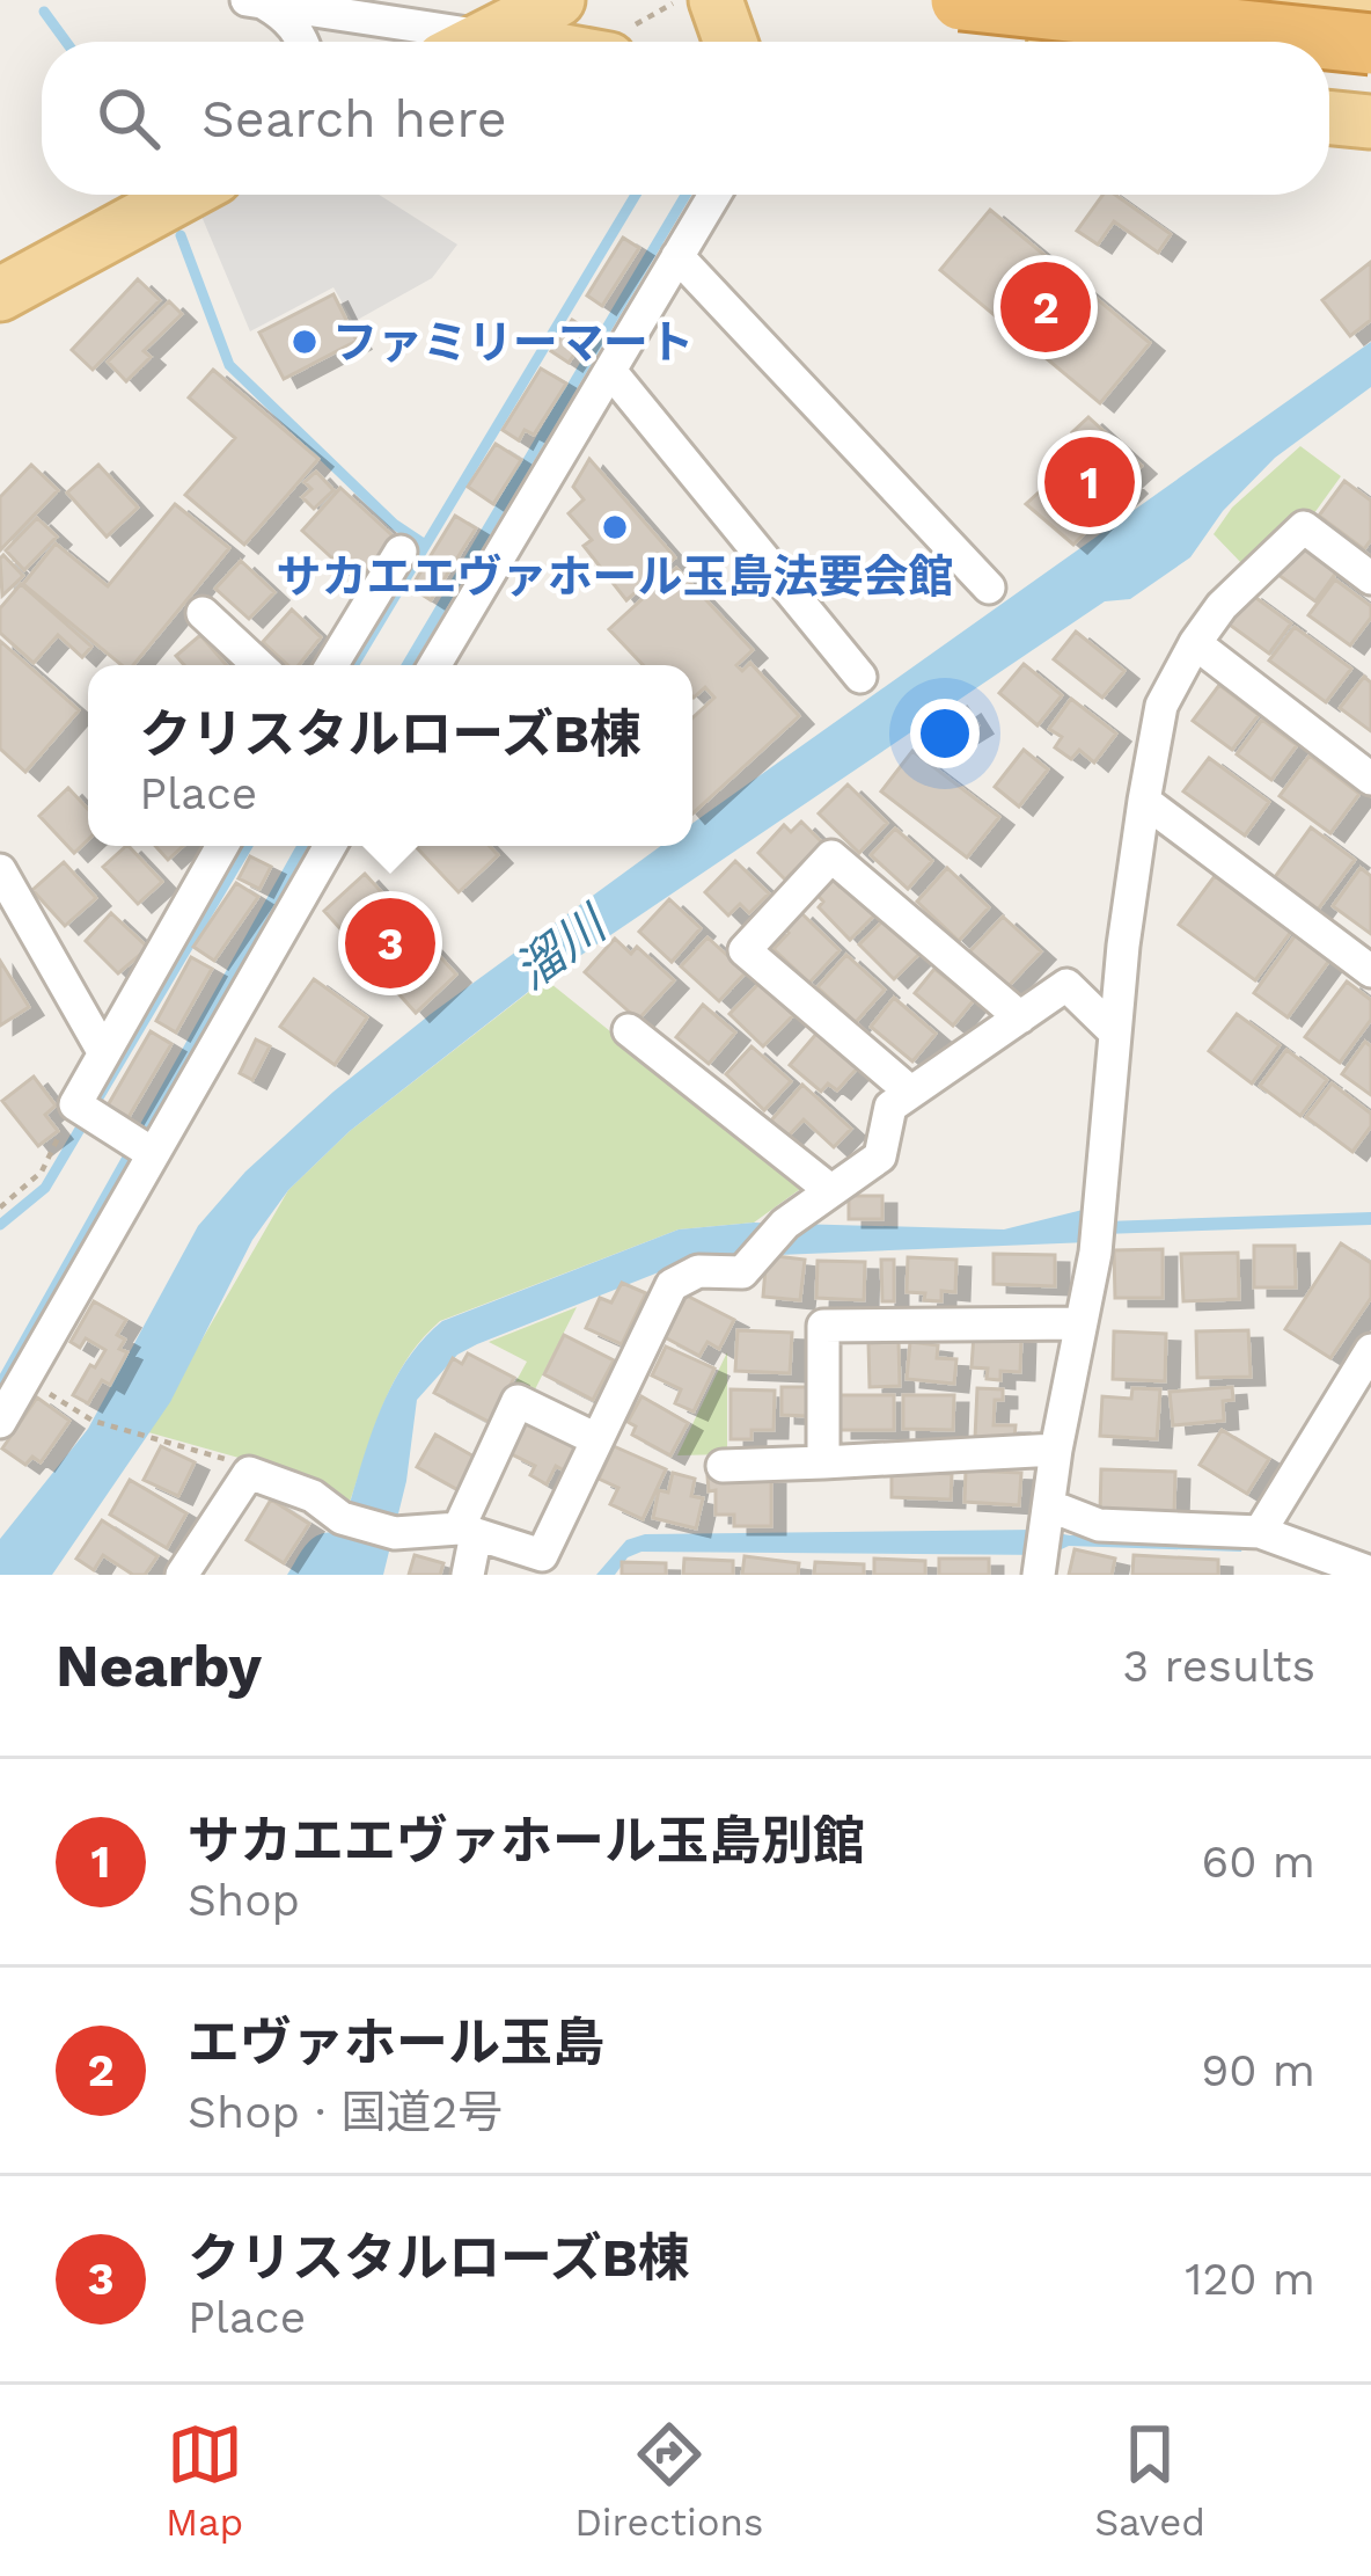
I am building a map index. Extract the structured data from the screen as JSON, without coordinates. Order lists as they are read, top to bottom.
{
  "water": ["溜川"],
  "places": ["ファミリーマート", "サカエエヴァホール玉島法要会館"],
  "page": {
    "search": "Search here",
    "pins": ["2", "1", "3"],
    "popup": ["クリスタルローズB棟", "Place"],
    "heading": ["Nearby", "3 results"],
    "list": [
      {
        "mark": "1",
        "name": "サカエエヴァホール玉島別館",
        "note": "Shop",
        "value": "60 m"
      },
      {
        "mark": "2",
        "name": "エヴァホール玉島",
        "note": "Shop · 国道2号",
        "value": "90 m"
      },
      {
        "mark": "3",
        "name": "クリスタルローズB棟",
        "note": "Place",
        "value": "120 m"
      }
    ],
    "nav": ["Map", "Directions", "Saved"]
  }
}
